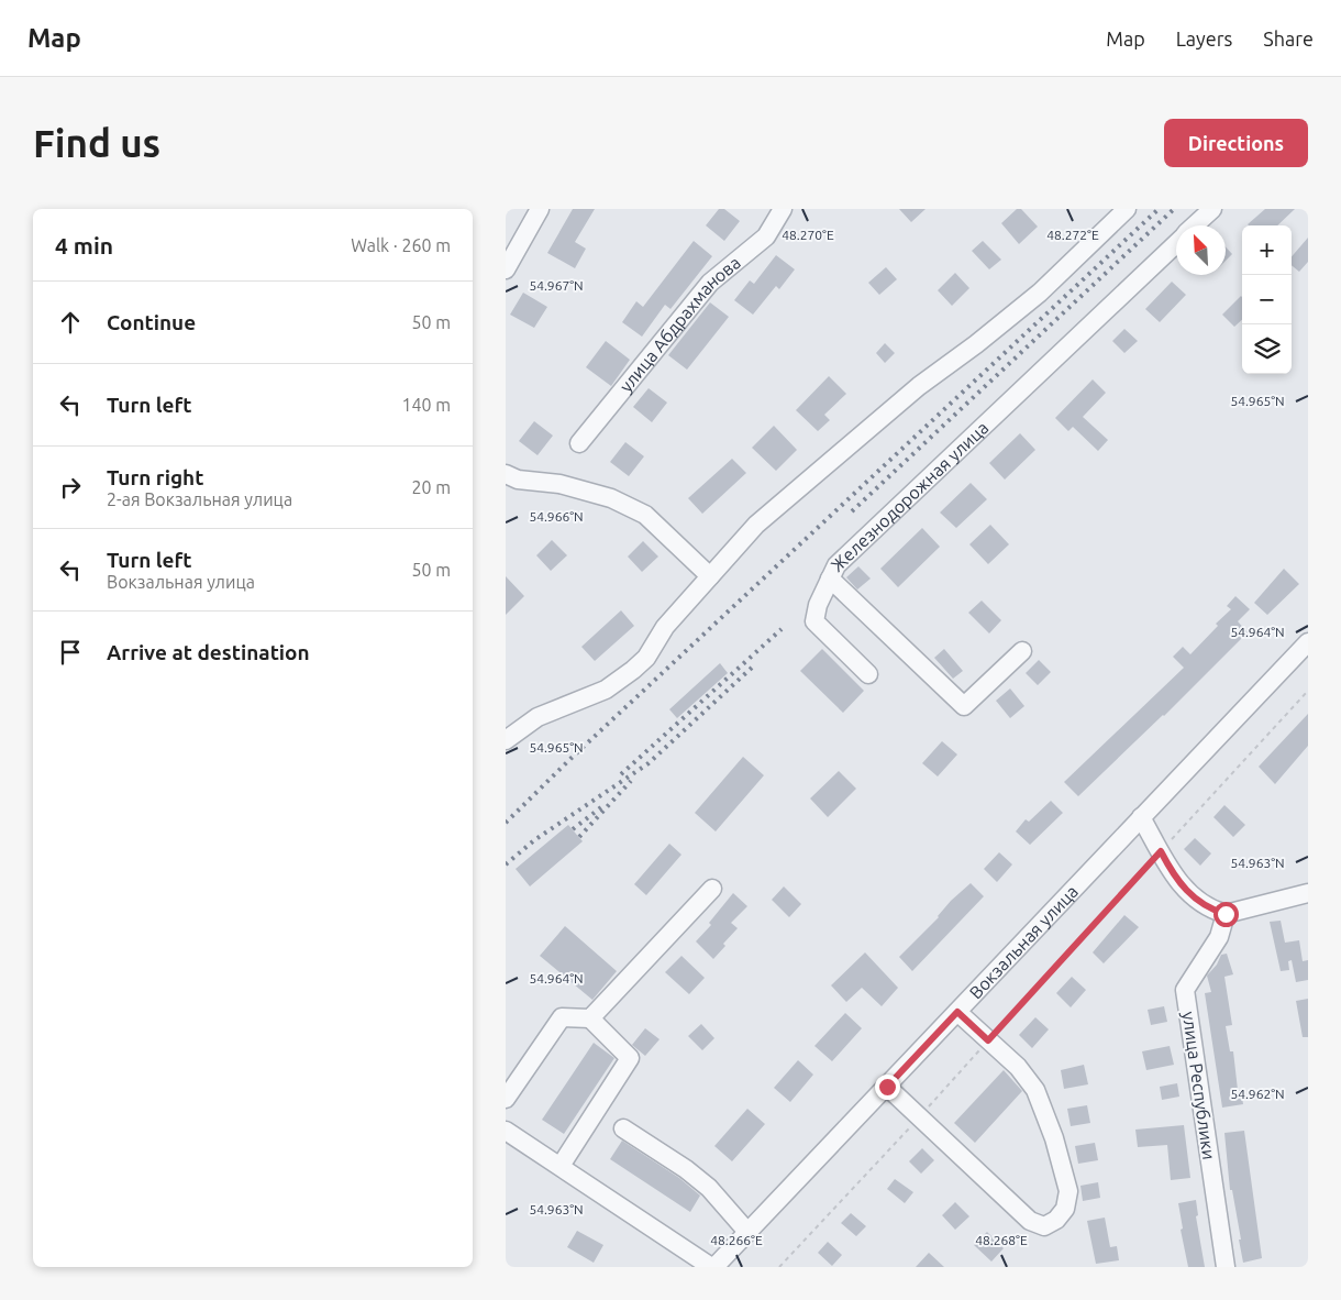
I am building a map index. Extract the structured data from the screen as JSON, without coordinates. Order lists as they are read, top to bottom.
{
  "streets": {
    "street": [
      "улица Абдрахманова",
      "Железнодорожная улица",
      "Вокзальная улица",
      "улица Республики"
    ]
  },
  "north": "top left",
  "page": {
    "header": "Map",
    "nav": ["Map", "Layers", "Share"],
    "buttons": "Directions",
    "title": "Find us",
    "heading": ["4 min", "Walk · 260 m"],
    "map_buttons": ["+", "−"],
    "list": [
      ["Continue", "50 m"],
      ["Turn left", "140 m"],
      ["Turn right", "2-ая Вокзальная улица", "20 m"],
      ["Turn left", "Вокзальная улица", "50 m"],
      "Arrive at destination"
    ]
  },
  "coordinates": [
    "48.270°E",
    "48.272°E",
    "54.967°N",
    "54.965°N",
    "54.966°N",
    "54.964°N",
    "54.963°N",
    "54.962°N",
    "48.266°E",
    "48.268°E"
  ]
}
